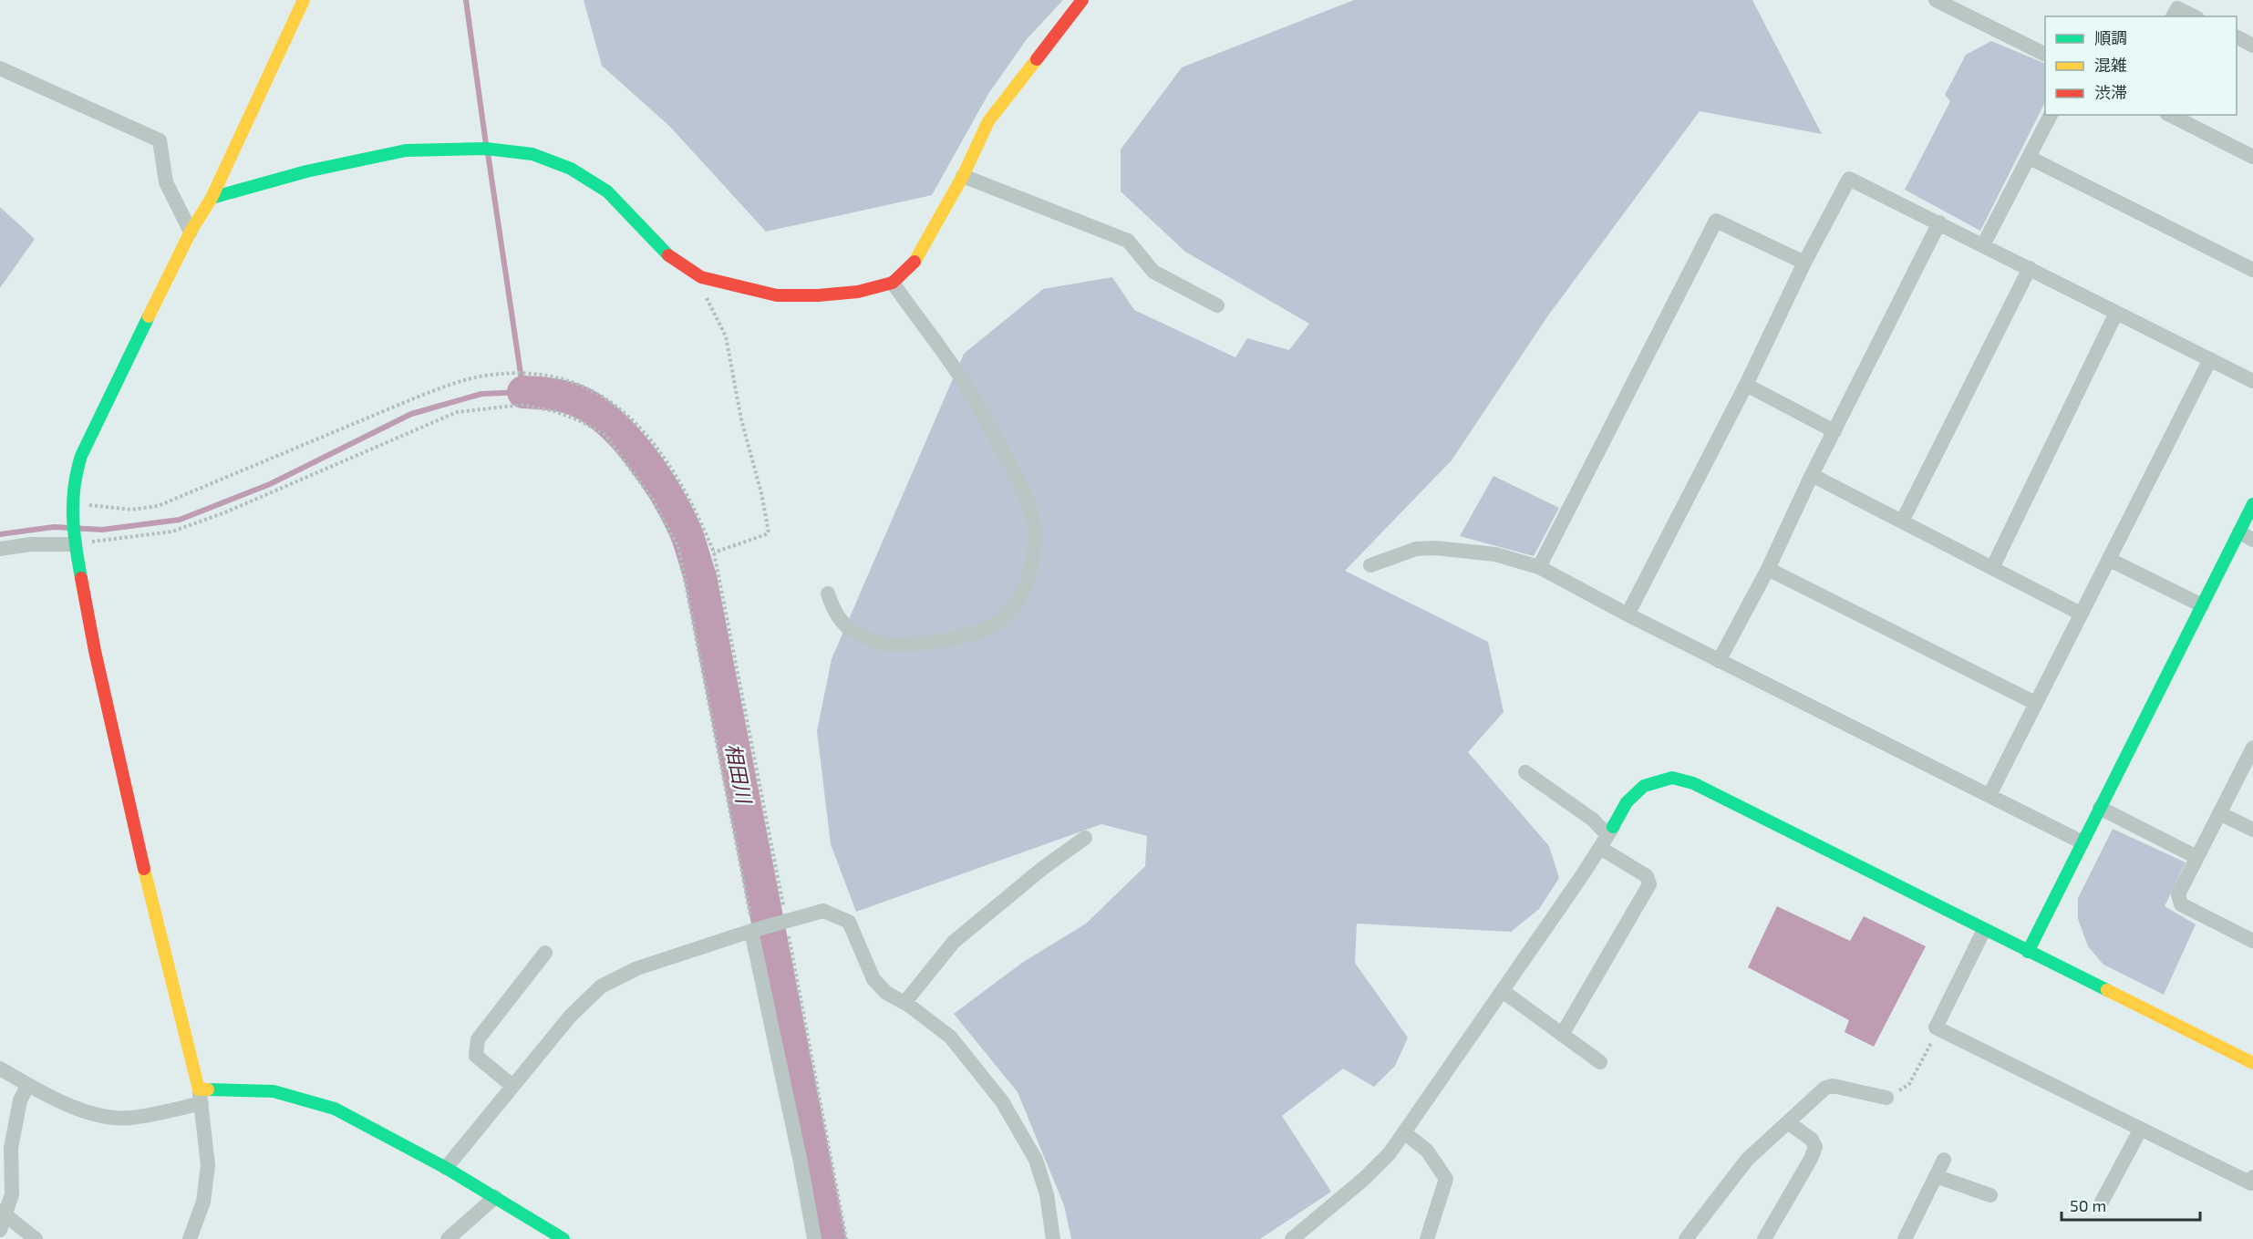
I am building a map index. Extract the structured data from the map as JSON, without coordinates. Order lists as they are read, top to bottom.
{
  "water": ["相田川"],
  "legend": ["順調", "混雑", "渋滞"],
  "scale_bar": "50 m"
}
